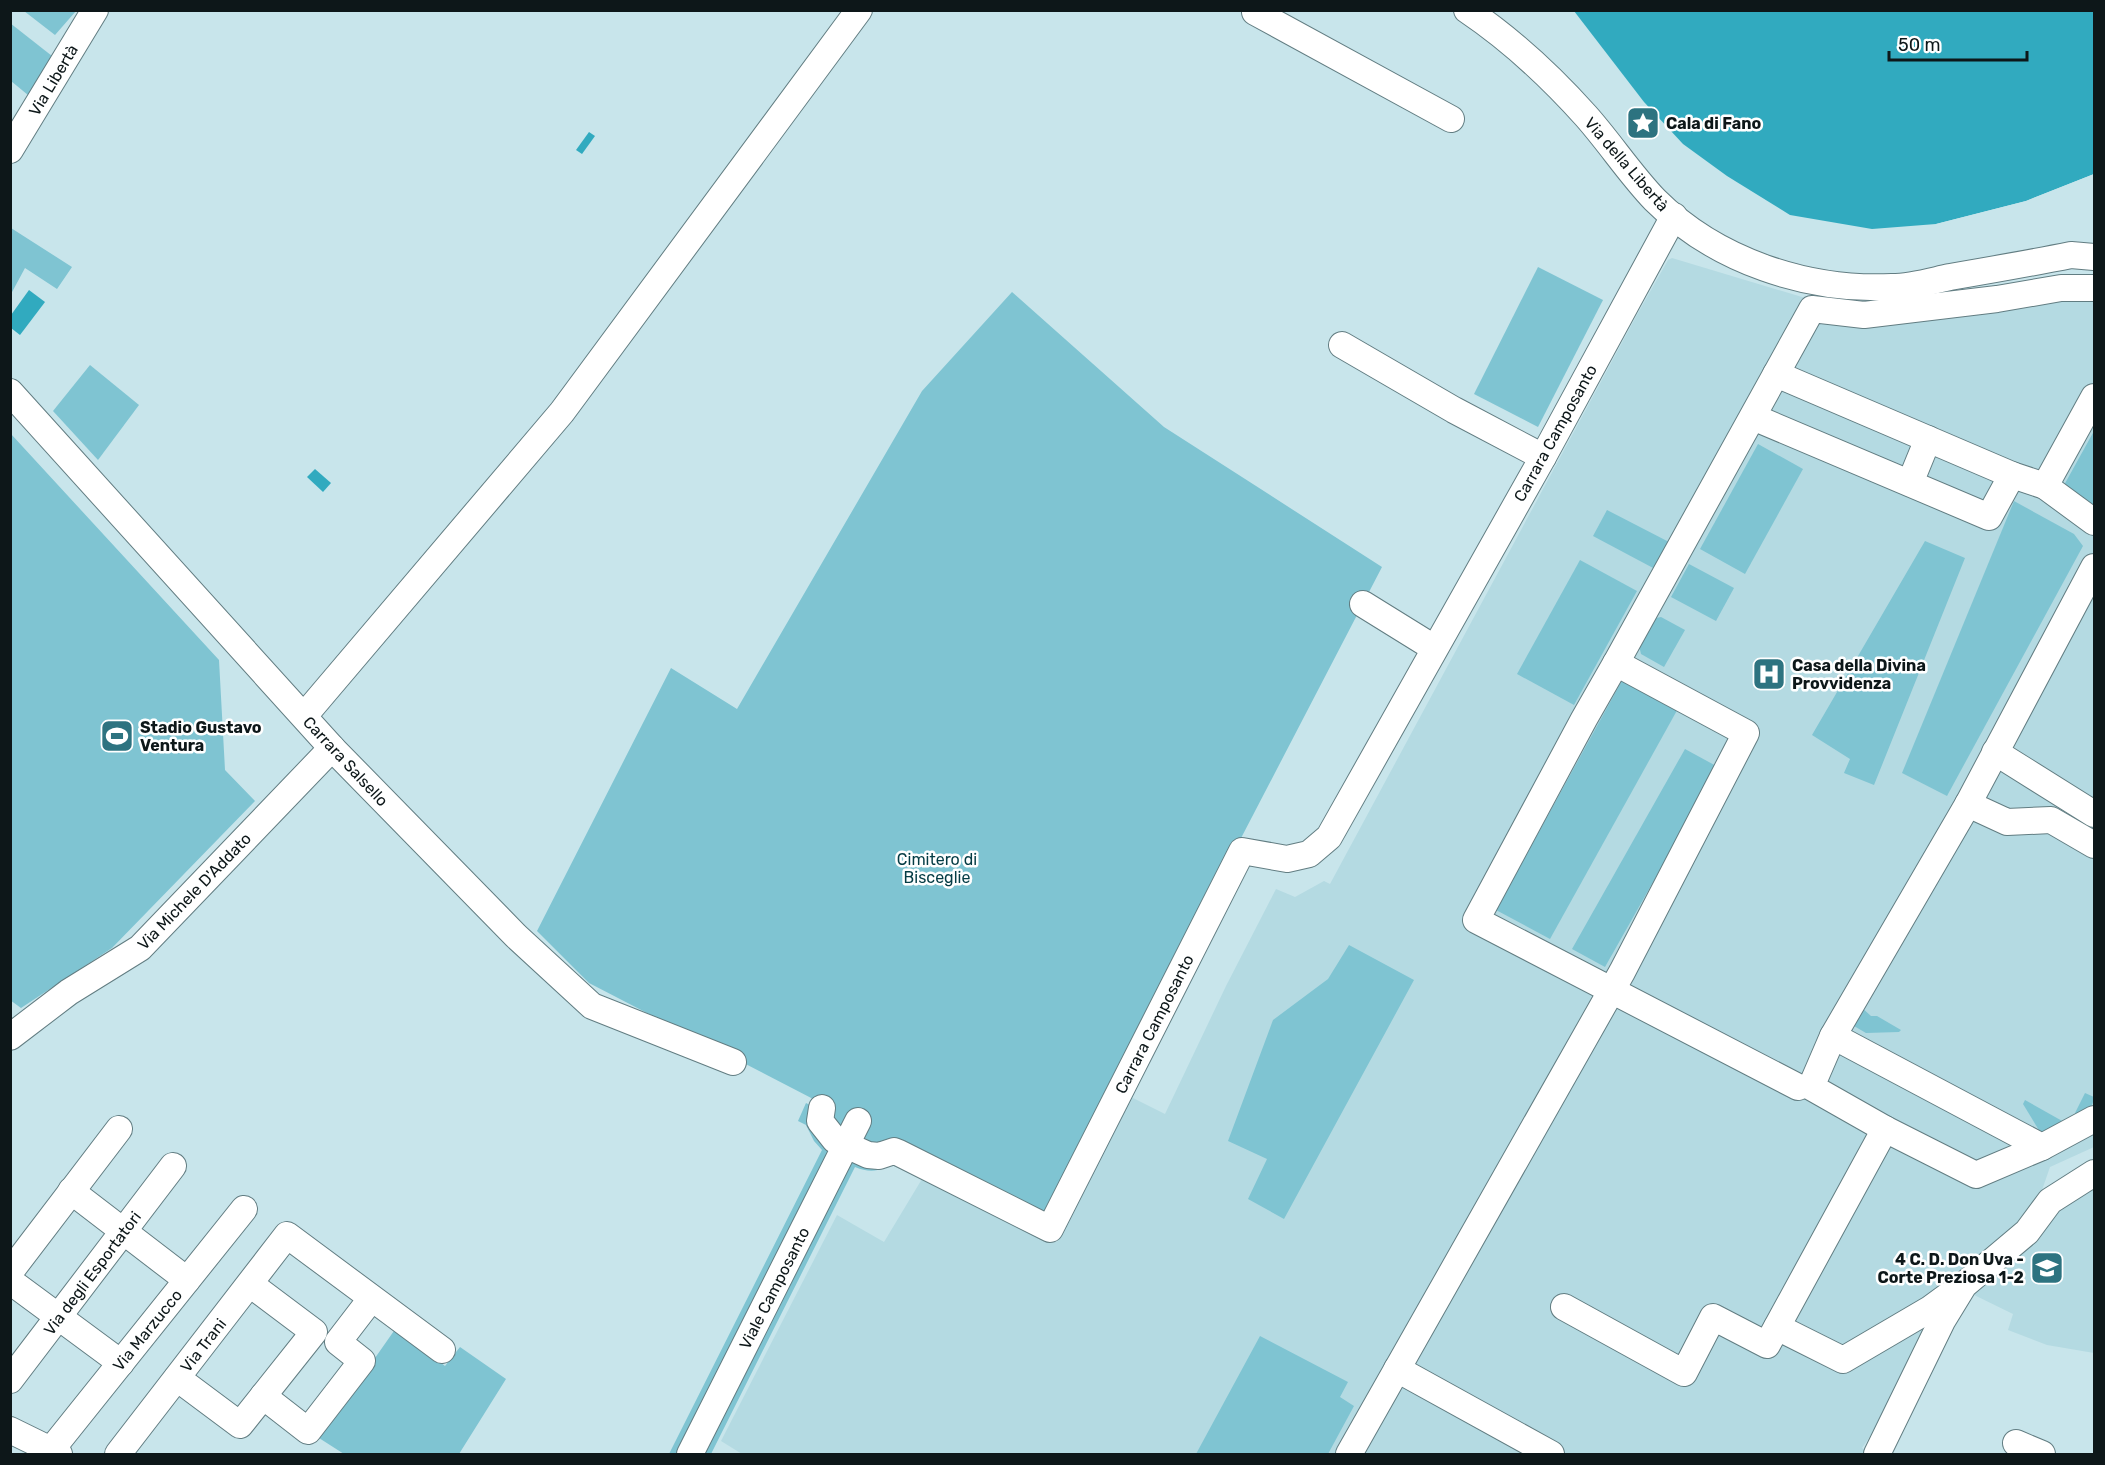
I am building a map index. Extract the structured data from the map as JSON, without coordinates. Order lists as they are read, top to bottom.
{
  "streets": {
    "street": [
      "Via Libertà",
      "Via della Libertà",
      "Carrara Camposanto",
      "Carrara Salsello",
      "Via Michele D'Addato",
      "Via degli Esportatori",
      "Viale Camposanto",
      "Via Marzucco",
      "Via Trani"
    ]
  },
  "crossings": [
    ["Via della Libertà", "Carrara Camposanto"],
    ["Carrara Camposanto", "Viale Camposanto"],
    ["Carrara Salsello", "Via Michele D'Addato"]
  ],
  "parks": ["Cimitero di Bisceglie"],
  "places": {
    "place": ["Cala di Fano"],
    "hospital": ["Casa della Divina Provvidenza"],
    "sports": ["Stadio Gustavo Ventura"],
    "school or university": ["4 C. D. Don Uva - Corte Preziosa 1-2"]
  },
  "scale_bar": "50 m"
}
